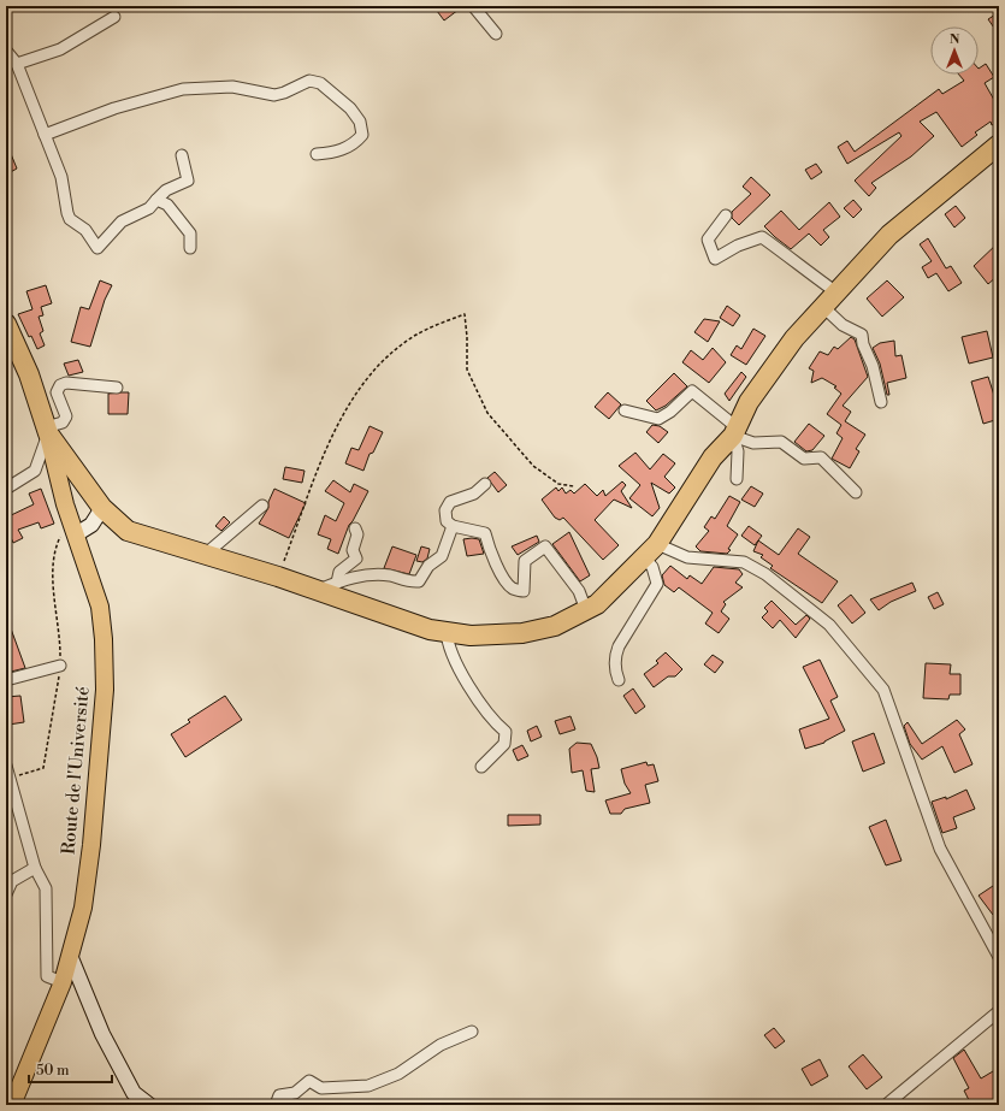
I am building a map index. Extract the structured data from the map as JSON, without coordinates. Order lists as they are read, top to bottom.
{
  "streets": {
    "main road": ["Route de l'Université"]
  },
  "scale_bar": "50 m",
  "north": "top"
}
